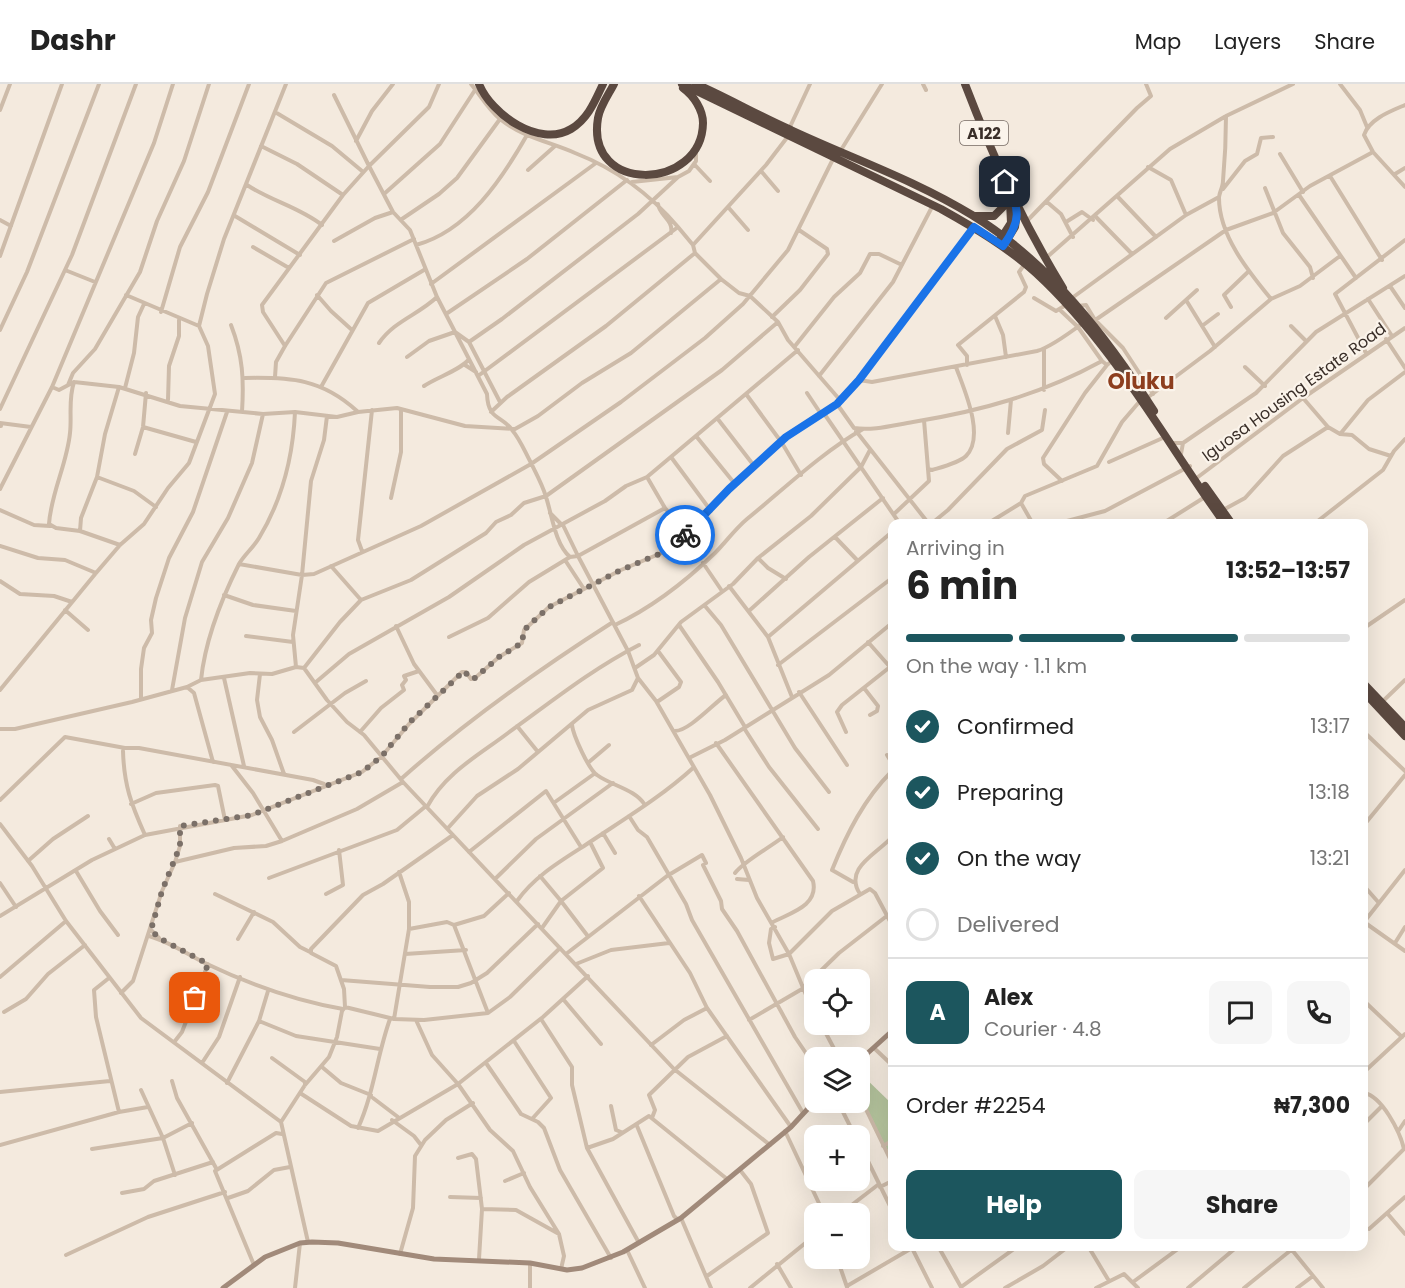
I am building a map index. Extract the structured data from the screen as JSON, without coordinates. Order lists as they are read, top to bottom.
{
  "streets": {
    "highway": ["A122"],
    "street": ["Iguosa Housing Estate Road"]
  },
  "districts": ["Oluku"],
  "page": {
    "header": "Dashr",
    "nav": ["Map", "Layers", "Share"],
    "heading": ["6 min", "Arriving in", "13:52–13:57"],
    "panel": [
      "Alex",
      "Courier · 4.8",
      "Order #2254",
      "₦7,300"
    ],
    "bar": "On the way · 1.1 km",
    "list": [
      ["Confirmed", "13:17"],
      ["Preparing", "13:18"],
      ["On the way", "13:21"],
      "Delivered"
    ],
    "map_buttons": ["+", "−"],
    "round": "A",
    "buttons": ["Help", "Share"]
  }
}
